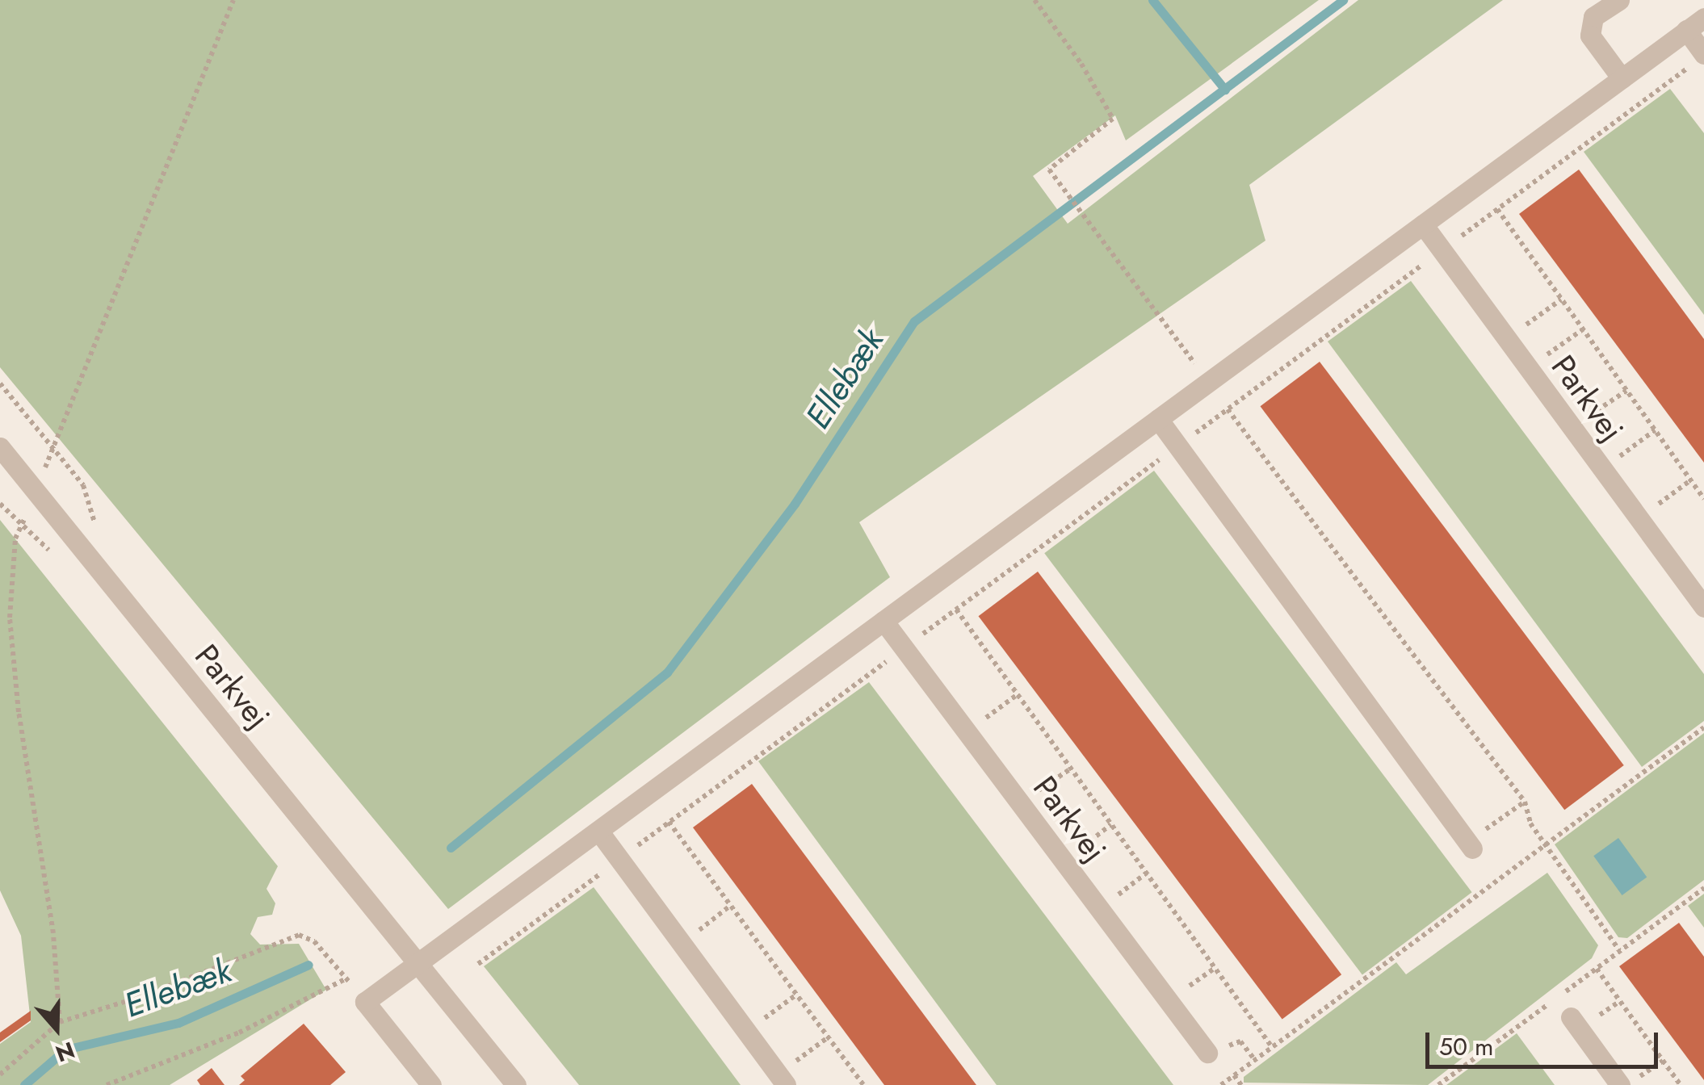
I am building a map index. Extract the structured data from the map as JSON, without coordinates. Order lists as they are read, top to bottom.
{
  "streets": {
    "street": ["Parkvej"]
  },
  "water": ["Ellebæk"],
  "scale_bar": "50 m",
  "north": "bottom"
}
